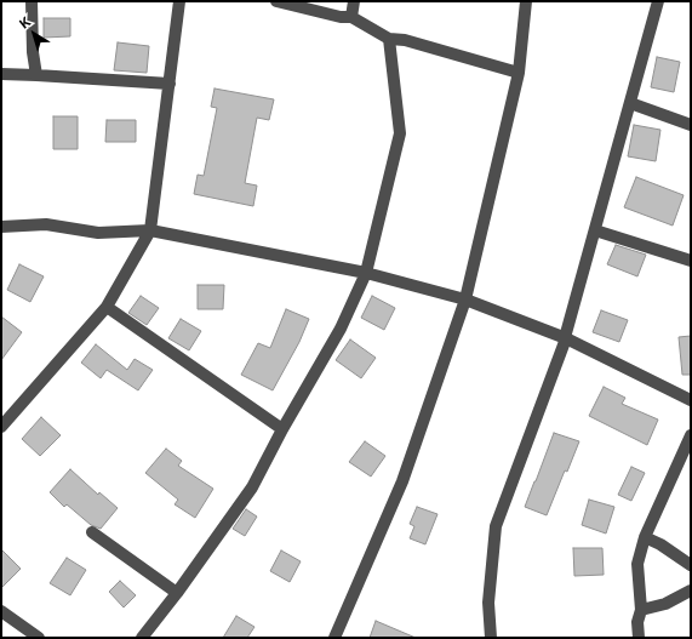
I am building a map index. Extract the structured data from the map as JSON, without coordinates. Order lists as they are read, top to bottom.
{
  "north": "top left"
}
